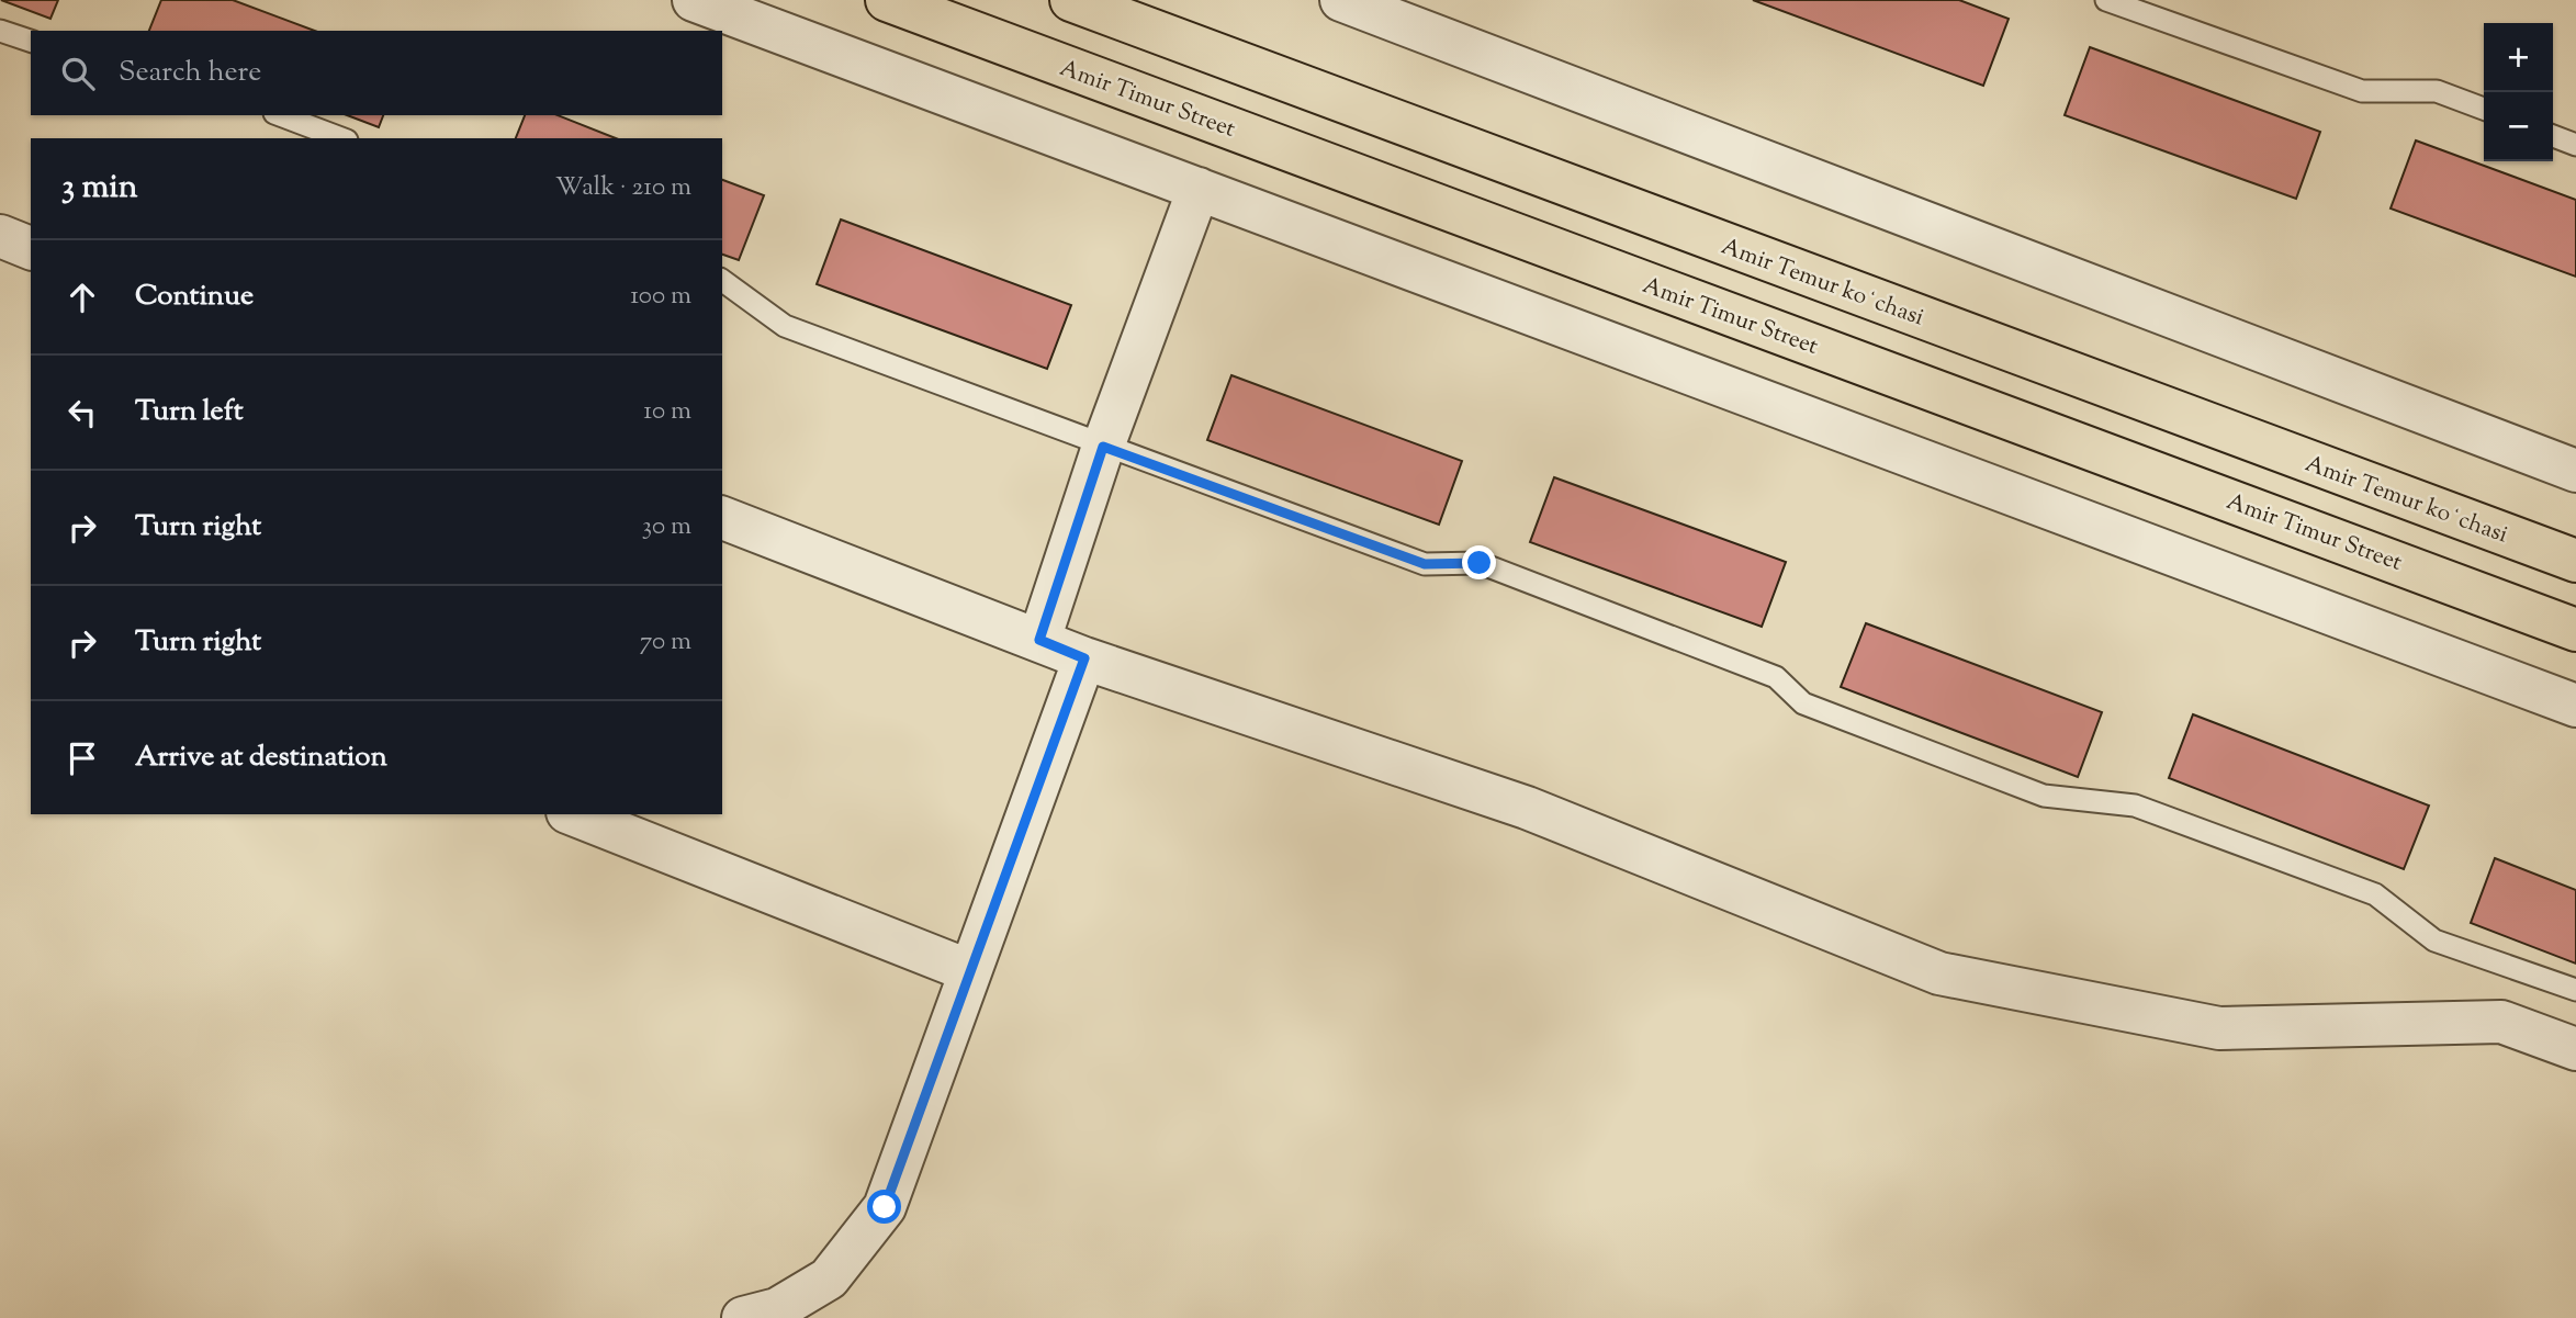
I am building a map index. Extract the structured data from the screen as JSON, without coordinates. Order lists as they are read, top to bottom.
{
  "streets": {
    "highway": ["Amir Timur Street", "Amir Temur koʻchasi"]
  },
  "page": {
    "map_buttons": ["+", "−"],
    "search": "Search here",
    "heading": ["3 min", "Walk · 210 m"],
    "list": [
      ["Continue", "100 m"],
      ["Turn left", "10 m"],
      ["Turn right", "30 m"],
      ["Turn right", "70 m"],
      "Arrive at destination"
    ]
  }
}
